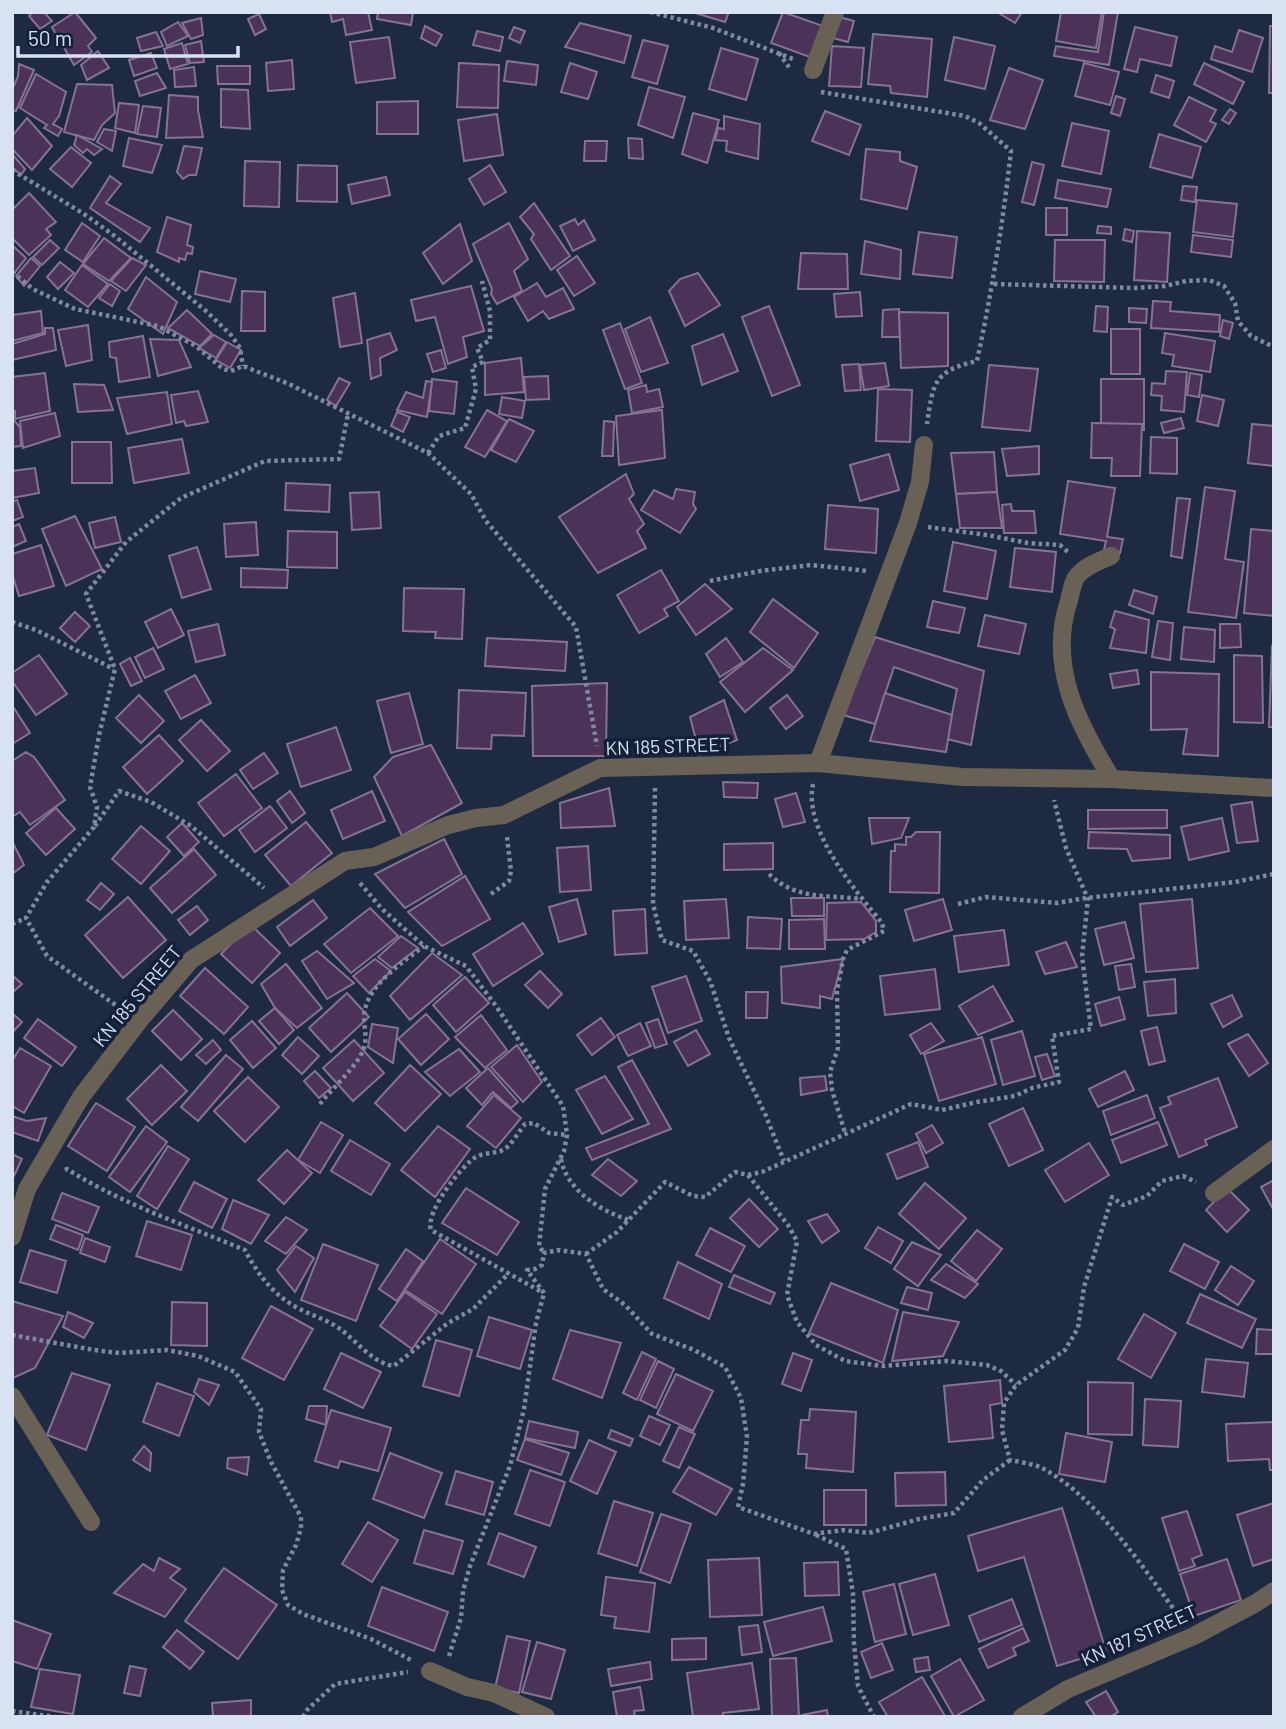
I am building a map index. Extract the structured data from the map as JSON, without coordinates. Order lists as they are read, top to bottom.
{
  "streets": {
    "street": ["KN 185 STREET", "KN 187 STREET"]
  },
  "scale_bar": "50 m"
}
